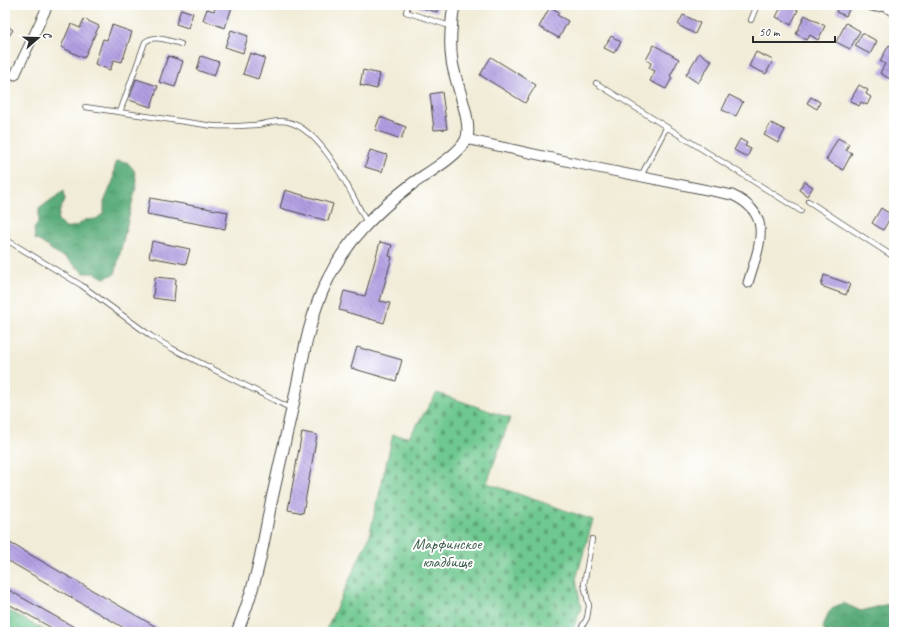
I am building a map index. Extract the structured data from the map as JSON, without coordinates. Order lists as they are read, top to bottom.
{
  "parks": ["Марфинское кладбище"],
  "scale_bar": "50 m",
  "north": "right"
}
